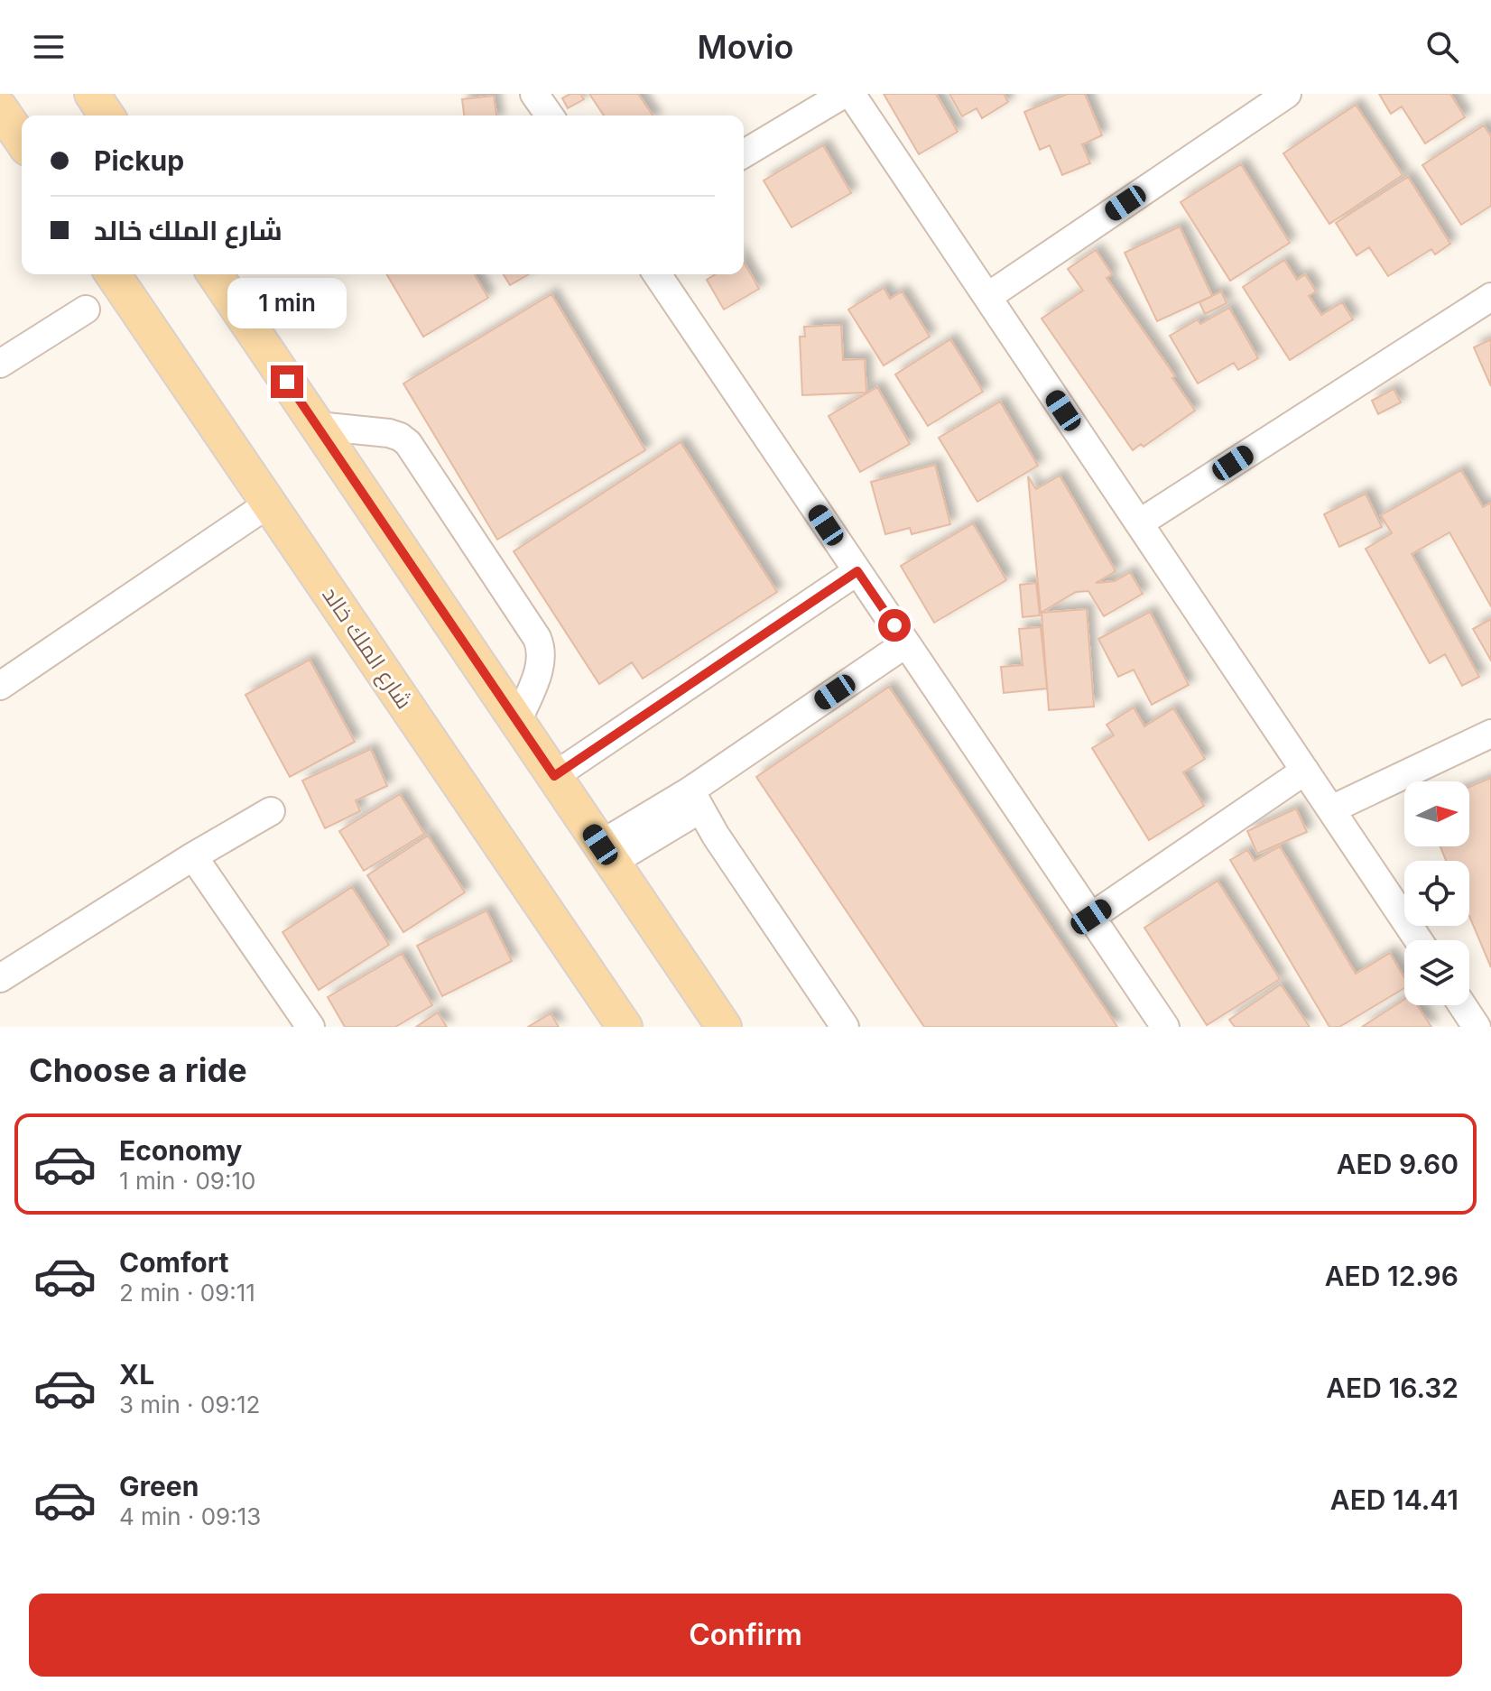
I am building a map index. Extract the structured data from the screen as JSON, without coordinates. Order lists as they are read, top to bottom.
{
  "streets": {
    "main road": ["شارع الملك خالد"]
  },
  "north": "right",
  "page": {
    "header": "Movio",
    "banner": ["Pickup", "شارع الملك خالد"],
    "bubble": "1 min",
    "heading": "Choose a ride",
    "list": [
      {
        "name": "Economy",
        "note": "1 min · 09:10",
        "value": "AED 9.60"
      },
      {
        "name": "Comfort",
        "note": "2 min · 09:11",
        "value": "AED 12.96"
      },
      {
        "name": "XL",
        "note": "3 min · 09:12",
        "value": "AED 16.32"
      },
      {
        "name": "Green",
        "note": "4 min · 09:13",
        "value": "AED 14.41"
      }
    ],
    "buttons": "Confirm"
  }
}
